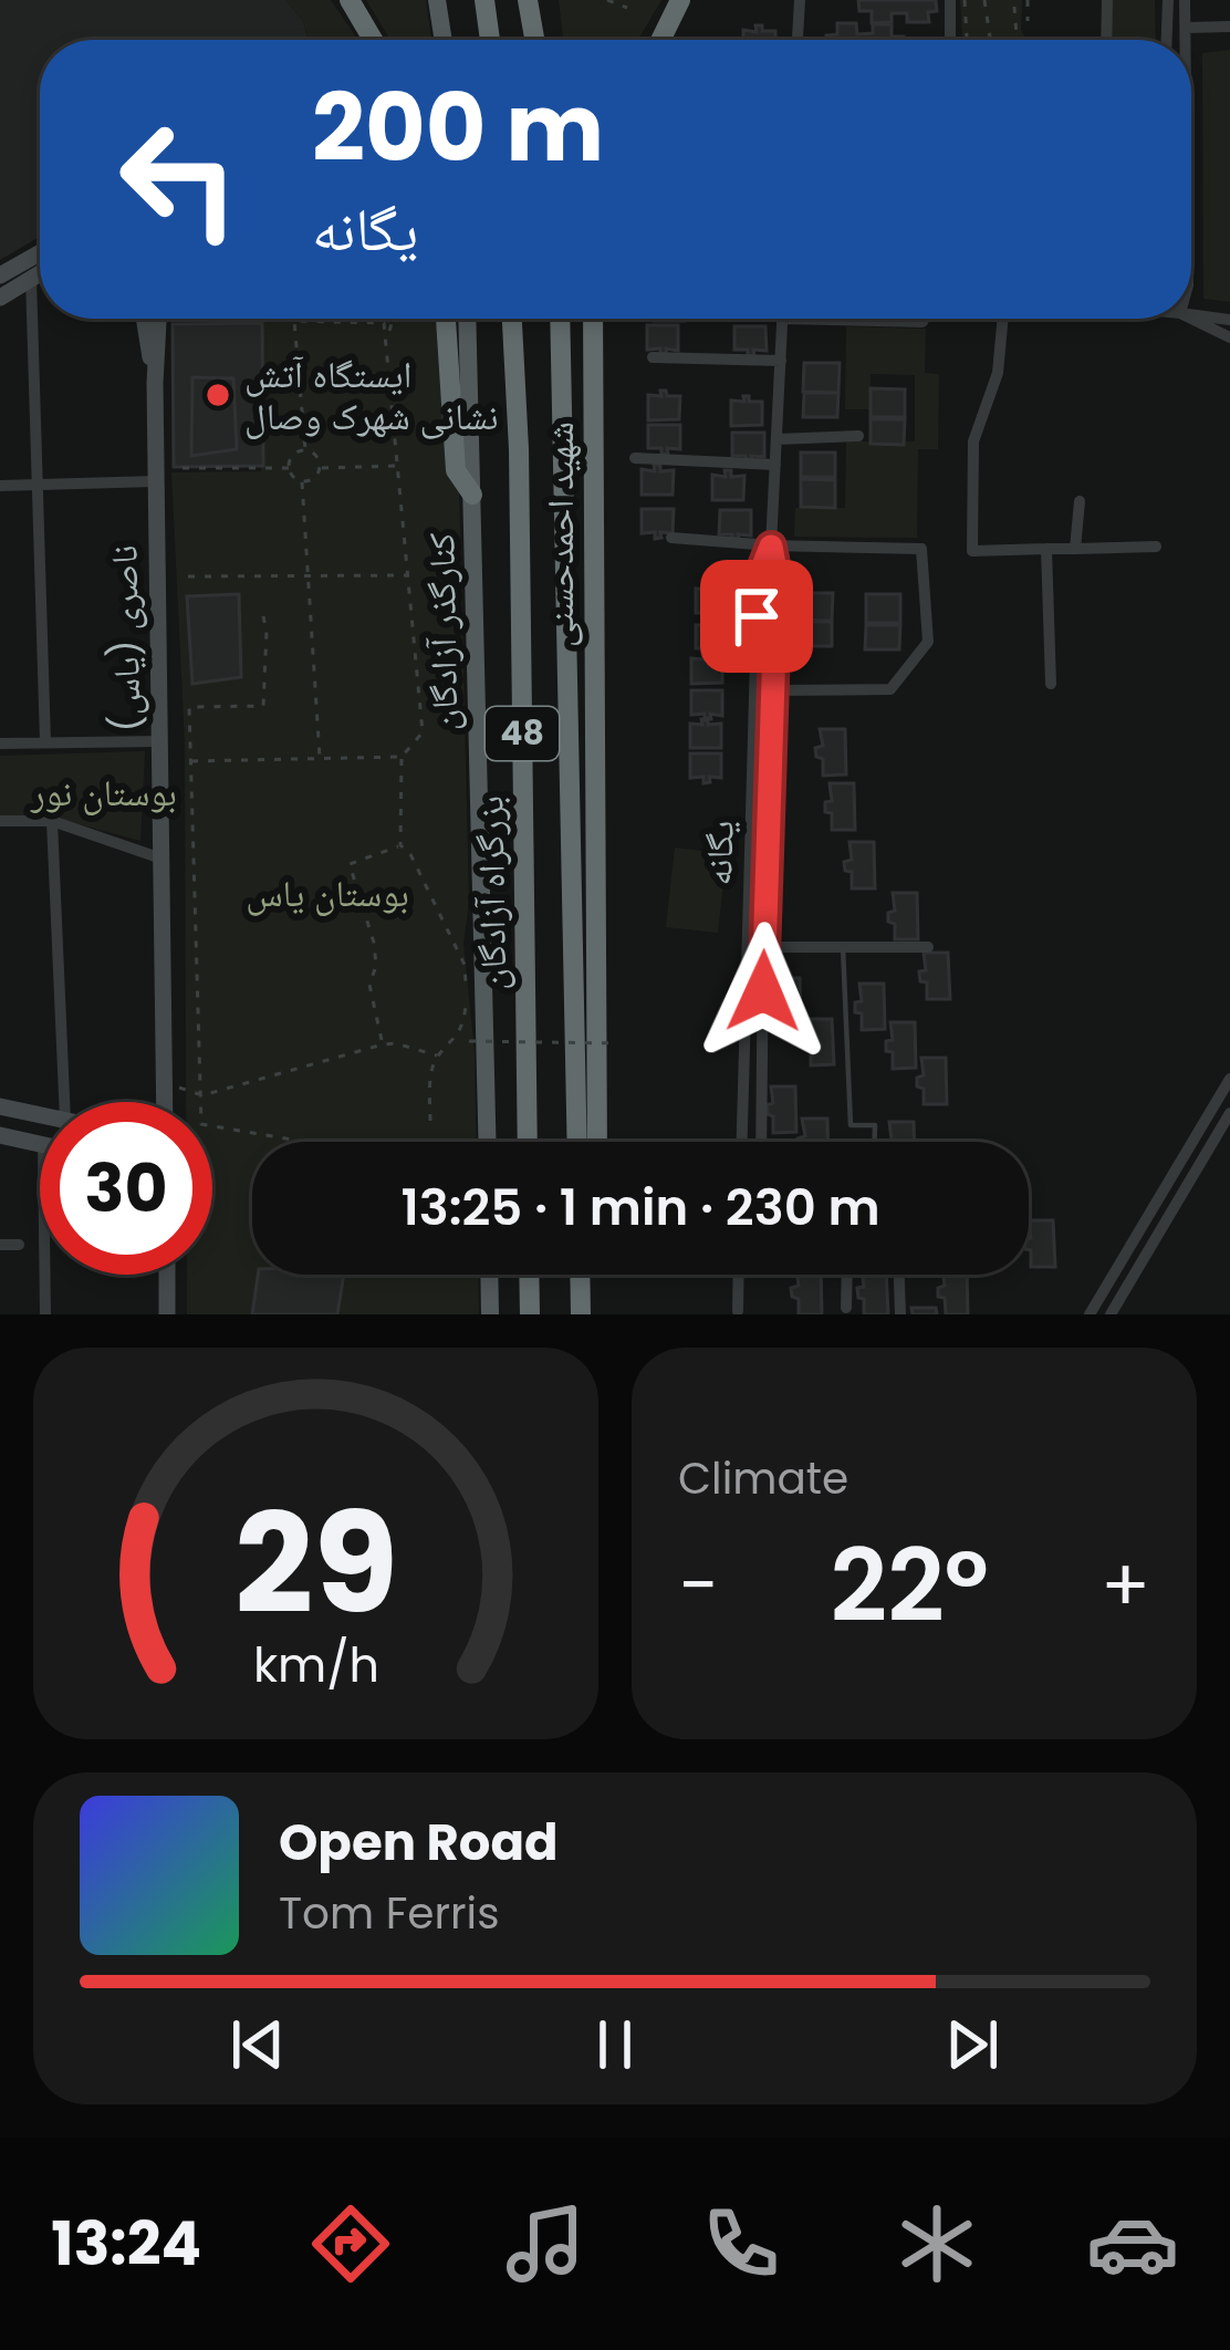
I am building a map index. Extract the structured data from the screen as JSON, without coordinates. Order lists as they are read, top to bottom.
{
  "streets": {
    "highway": [
      "شهید احمدحسنی",
      "کنارگذر آزادگان",
      "48",
      "بزرگراه آزادگان"
    ],
    "street": ["ناصری (یاس)", "یگانه"]
  },
  "parks": ["بوستان نور", "بوستان یاس"],
  "places": ["ایستگاه آتش نشانی شهرک وصال"],
  "page": {
    "turn": ["200 m", "یگانه"],
    "limit": "30",
    "trip": "13:25 · 1 min · 230 m",
    "tile": "Climate",
    "heat": ["−", "22°", "+"],
    "song": ["Open Road", "Tom Ferris"],
    "tabs": "13:24",
    "gauge": ["29", "km/h"]
  }
}
